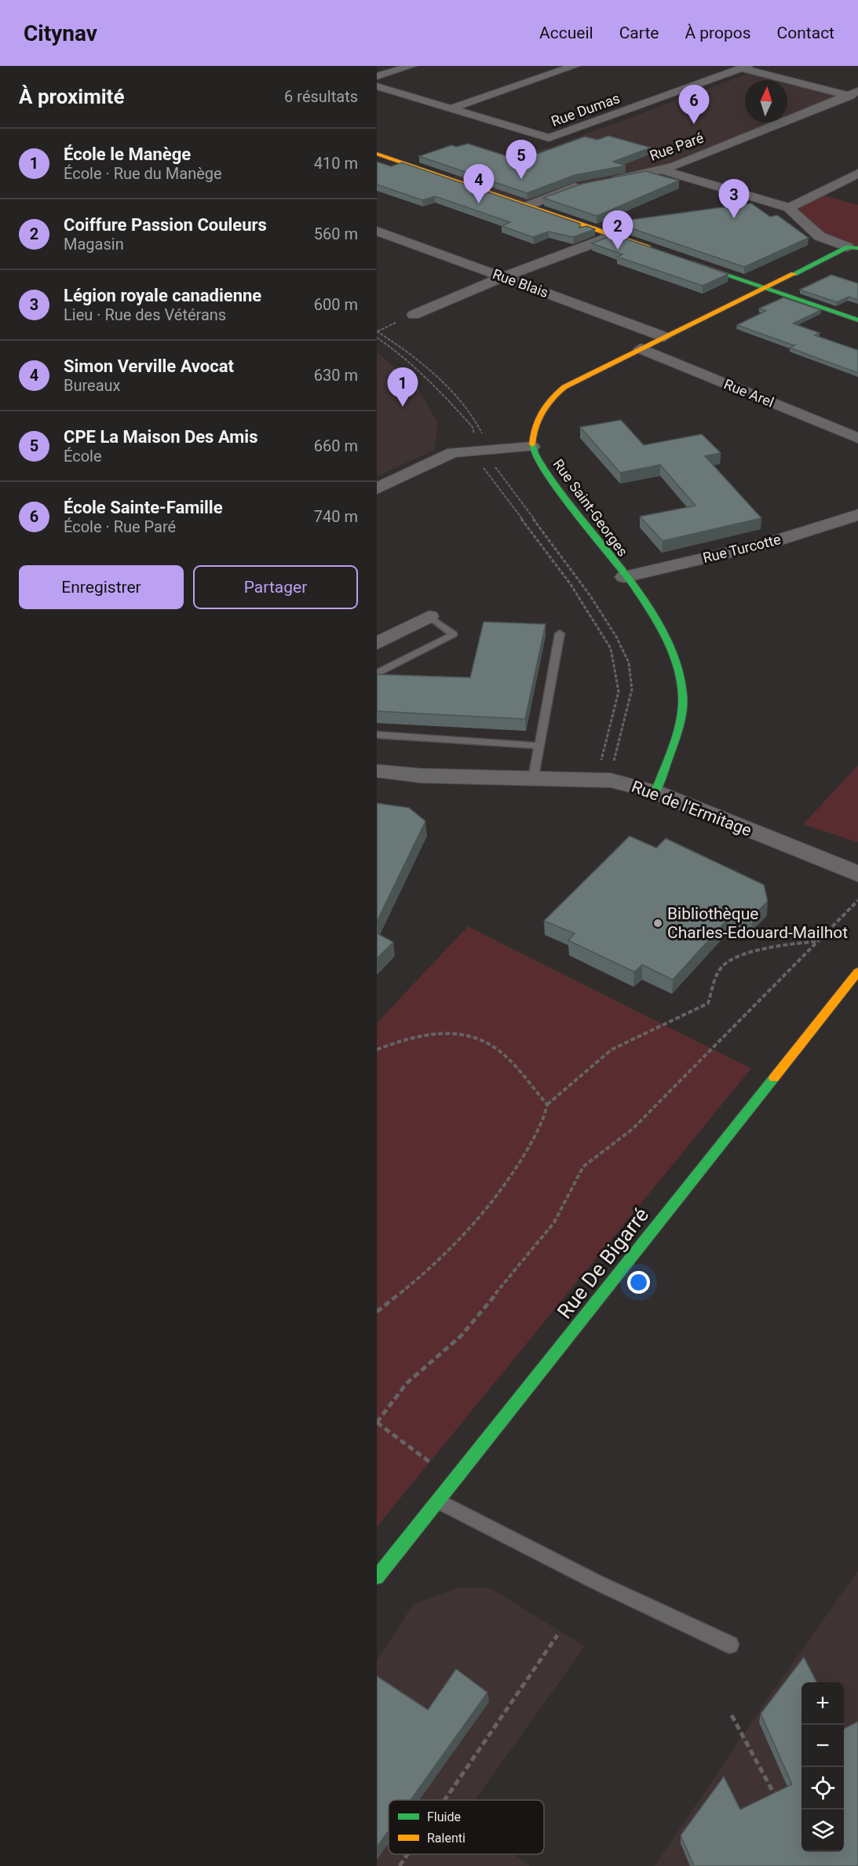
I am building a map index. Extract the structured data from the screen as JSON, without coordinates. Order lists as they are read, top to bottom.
{
  "streets": {
    "street": [
      "Rue Dumas",
      "Rue Paré",
      "Rue Blais",
      "Rue Arel",
      "Rue Saint-Georges",
      "Rue Turcotte",
      "Rue de l'Ermitage",
      "Rue De Bigarré"
    ]
  },
  "crossings": [
    ["Rue Saint-Georges", "Rue Turcotte"],
    ["Rue Saint-Georges", "Rue de l'Ermitage"]
  ],
  "places": ["Bibliothèque Charles-Edouard-Mailhot"],
  "legend": ["Fluide", "Ralenti"],
  "north": "top",
  "page": {
    "header": "Citynav",
    "nav": [
      "Accueil",
      "Carte",
      "À propos",
      "Contact"
    ],
    "heading": ["À proximité", "6 résultats"],
    "pins": [
      "6",
      "5",
      "4",
      "3",
      "2",
      "1"
    ],
    "list": [
      {
        "mark": "1",
        "name": "École le Manège",
        "note": "École · Rue du Manège",
        "value": "410 m"
      },
      {
        "mark": "2",
        "name": "Coiffure Passion Couleurs",
        "note": "Magasin",
        "value": "560 m"
      },
      {
        "mark": "3",
        "name": "Légion royale canadienne",
        "note": "Lieu · Rue des Vétérans",
        "value": "600 m"
      },
      {
        "mark": "4",
        "name": "Simon Verville Avocat",
        "note": "Bureaux",
        "value": "630 m"
      },
      {
        "mark": "5",
        "name": "CPE La Maison Des Amis",
        "note": "École",
        "value": "660 m"
      },
      {
        "mark": "6",
        "name": "École Sainte-Famille",
        "note": "École · Rue Paré",
        "value": "740 m"
      }
    ],
    "buttons": ["Enregistrer", "Partager"],
    "map_buttons": ["+", "−"]
  }
}
